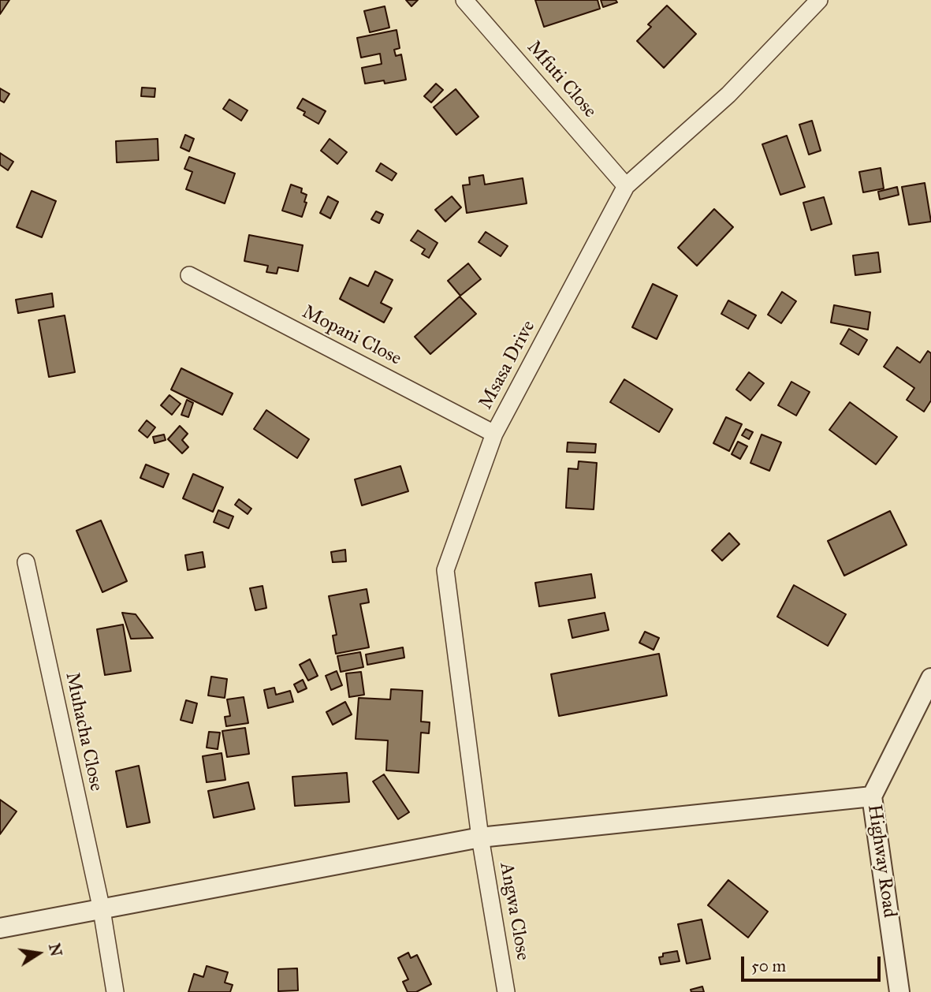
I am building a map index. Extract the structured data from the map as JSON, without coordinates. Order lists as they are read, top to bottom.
{
  "streets": {
    "street": [
      "Mfuti Close",
      "Mopani Close",
      "Msasa Drive",
      "Muhacha Close",
      "Highway Road",
      "Angwa Close"
    ]
  },
  "crossings": [
    ["Mfuti Close", "Msasa Drive"],
    ["Mopani Close", "Msasa Drive"],
    ["Msasa Drive", "Angwa Close"]
  ],
  "scale_bar": "50 m",
  "north": "right"
}
